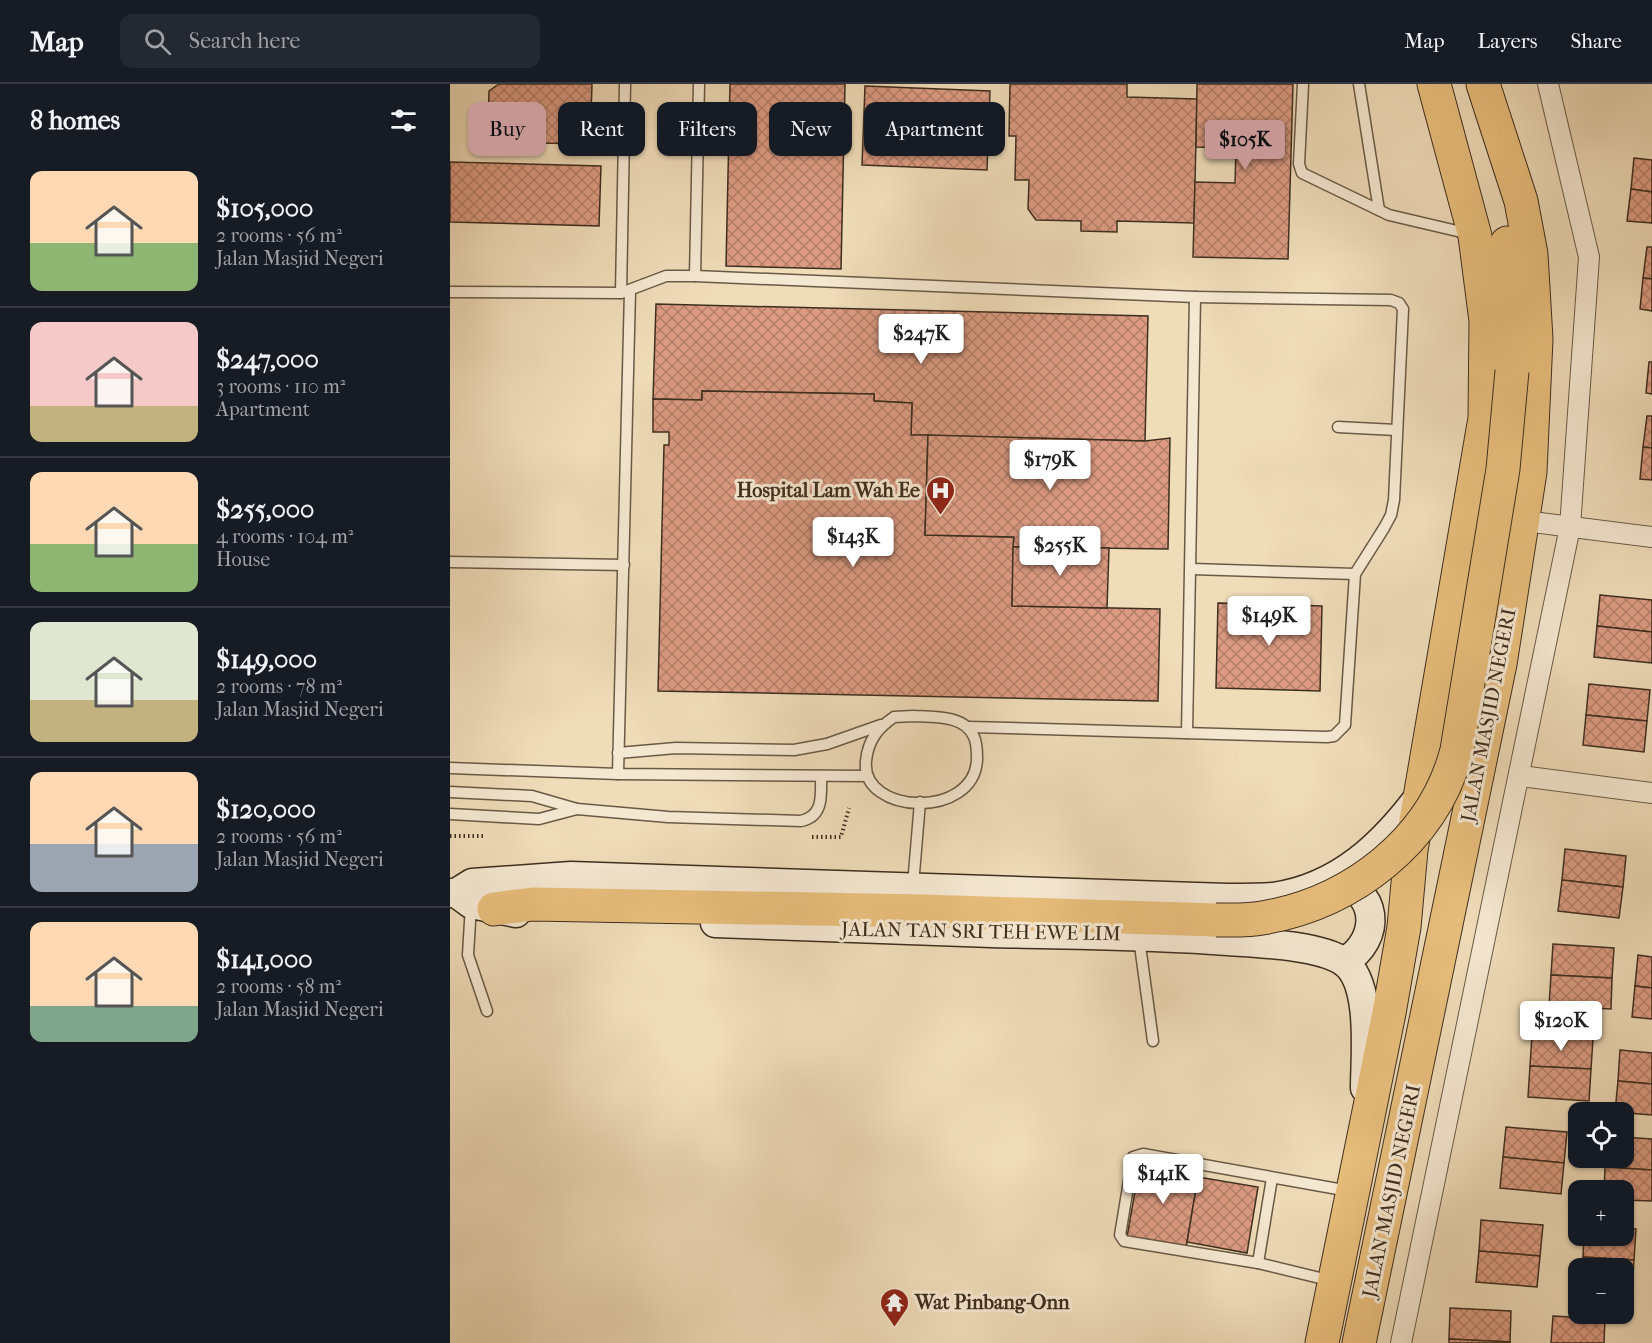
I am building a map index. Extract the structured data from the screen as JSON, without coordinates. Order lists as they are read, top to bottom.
{
  "streets": {
    "highway": ["JALAN MASJID NEGERI"],
    "main road": ["JALAN TAN SRI TEH EWE LIM"]
  },
  "crossings": [
    ["JALAN MASJID NEGERI", "JALAN TAN SRI TEH EWE LIM"]
  ],
  "places": {
    "hospital": ["Hospital Lam Wah Ee"],
    "temple": ["Wat Pinbang-Onn"]
  },
  "page": {
    "header": "Map",
    "search": "Search here",
    "nav": ["Map", "Layers", "Share"],
    "heading": "8 homes",
    "chip": [
      "Buy",
      "Rent",
      "Filters",
      "New",
      "Apartment"
    ],
    "price": [
      "$105K",
      "$247K",
      "$179K",
      "$143K",
      "$255K",
      "$149K",
      "$120K",
      "$141K"
    ],
    "list": [
      {
        "name": "$105,000",
        "note": "2 rooms · 56 m² · Jalan Masjid Negeri"
      },
      {
        "name": "$247,000",
        "note": "3 rooms · 110 m² · Apartment"
      },
      {
        "name": "$255,000",
        "note": "4 rooms · 104 m² · House"
      },
      {
        "name": "$149,000",
        "note": "2 rooms · 78 m² · Jalan Masjid Negeri"
      },
      {
        "name": "$120,000",
        "note": "2 rooms · 56 m² · Jalan Masjid Negeri"
      },
      {
        "name": "$141,000",
        "note": "2 rooms · 58 m² · Jalan Masjid Negeri"
      }
    ],
    "map_buttons": ["+", "−"]
  }
}
